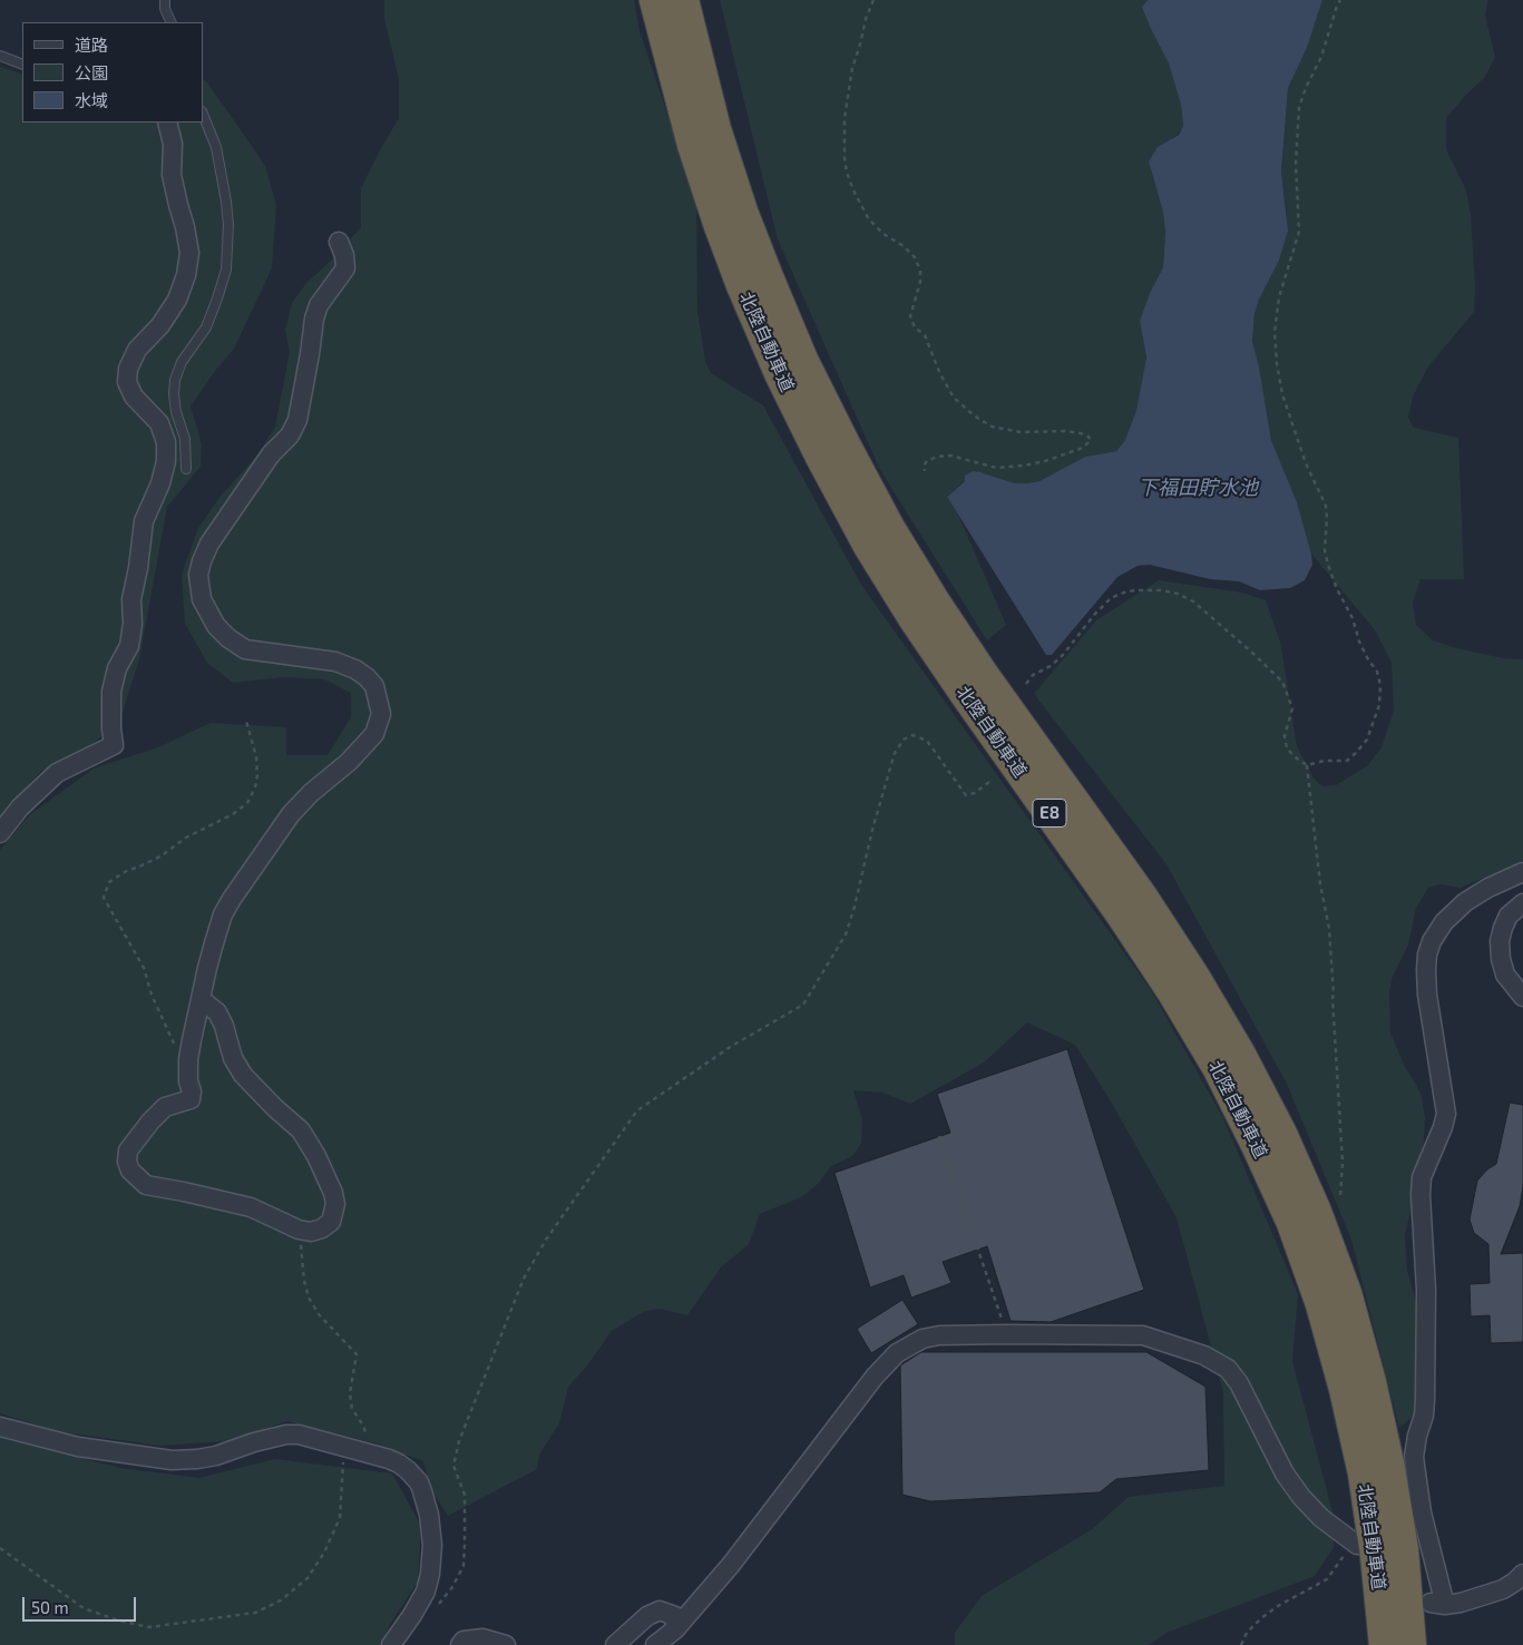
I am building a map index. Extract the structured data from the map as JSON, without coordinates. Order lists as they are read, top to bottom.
{
  "streets": {
    "highway": ["北陸自動車道", "E8"]
  },
  "water": ["下福田貯水池"],
  "legend": ["道路", "公園", "水域"],
  "scale_bar": "50 m"
}
